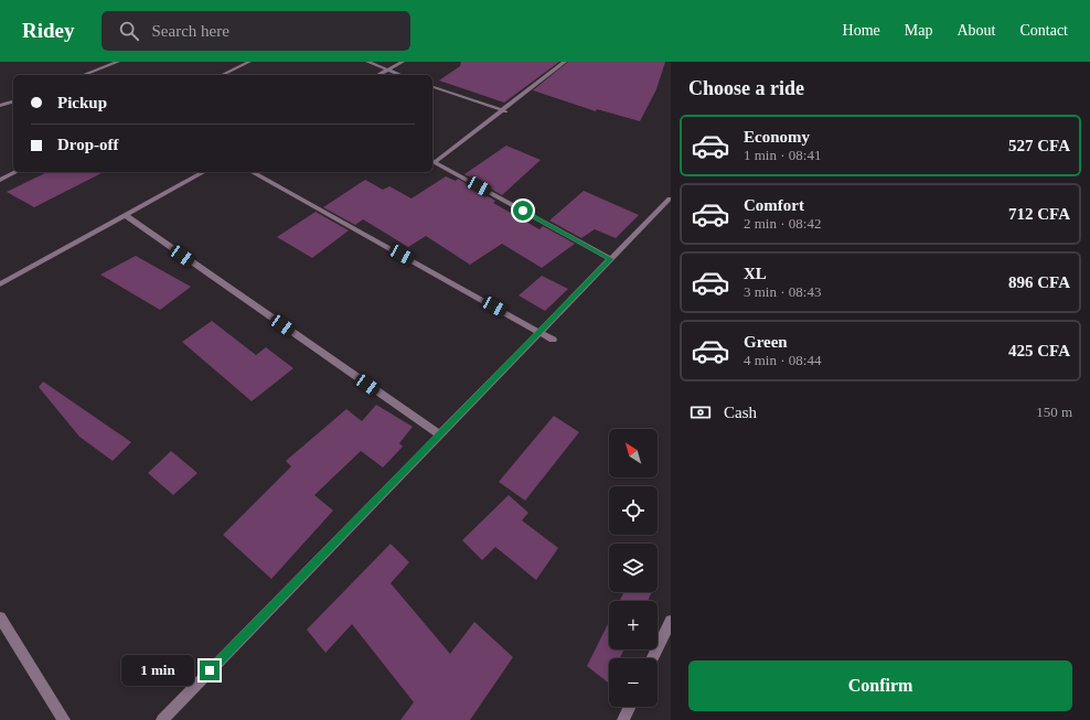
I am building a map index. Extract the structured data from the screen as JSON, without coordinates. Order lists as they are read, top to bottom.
{
  "north": "top left",
  "page": {
    "header": "Ridey",
    "search": "Search here",
    "nav": [
      "Home",
      "Map",
      "About",
      "Contact"
    ],
    "heading": "Choose a ride",
    "banner": ["Pickup", "Drop-off"],
    "list": [
      {
        "name": "Economy",
        "note": "1 min · 08:41",
        "value": "527 CFA"
      },
      {
        "name": "Comfort",
        "note": "2 min · 08:42",
        "value": "712 CFA"
      },
      {
        "name": "XL",
        "note": "3 min · 08:43",
        "value": "896 CFA"
      },
      {
        "name": "Green",
        "note": "4 min · 08:44",
        "value": "425 CFA"
      }
    ],
    "pay": ["Cash", "150 m"],
    "map_buttons": ["+", "−"],
    "buttons": "Confirm",
    "bubble": "1 min"
  }
}
